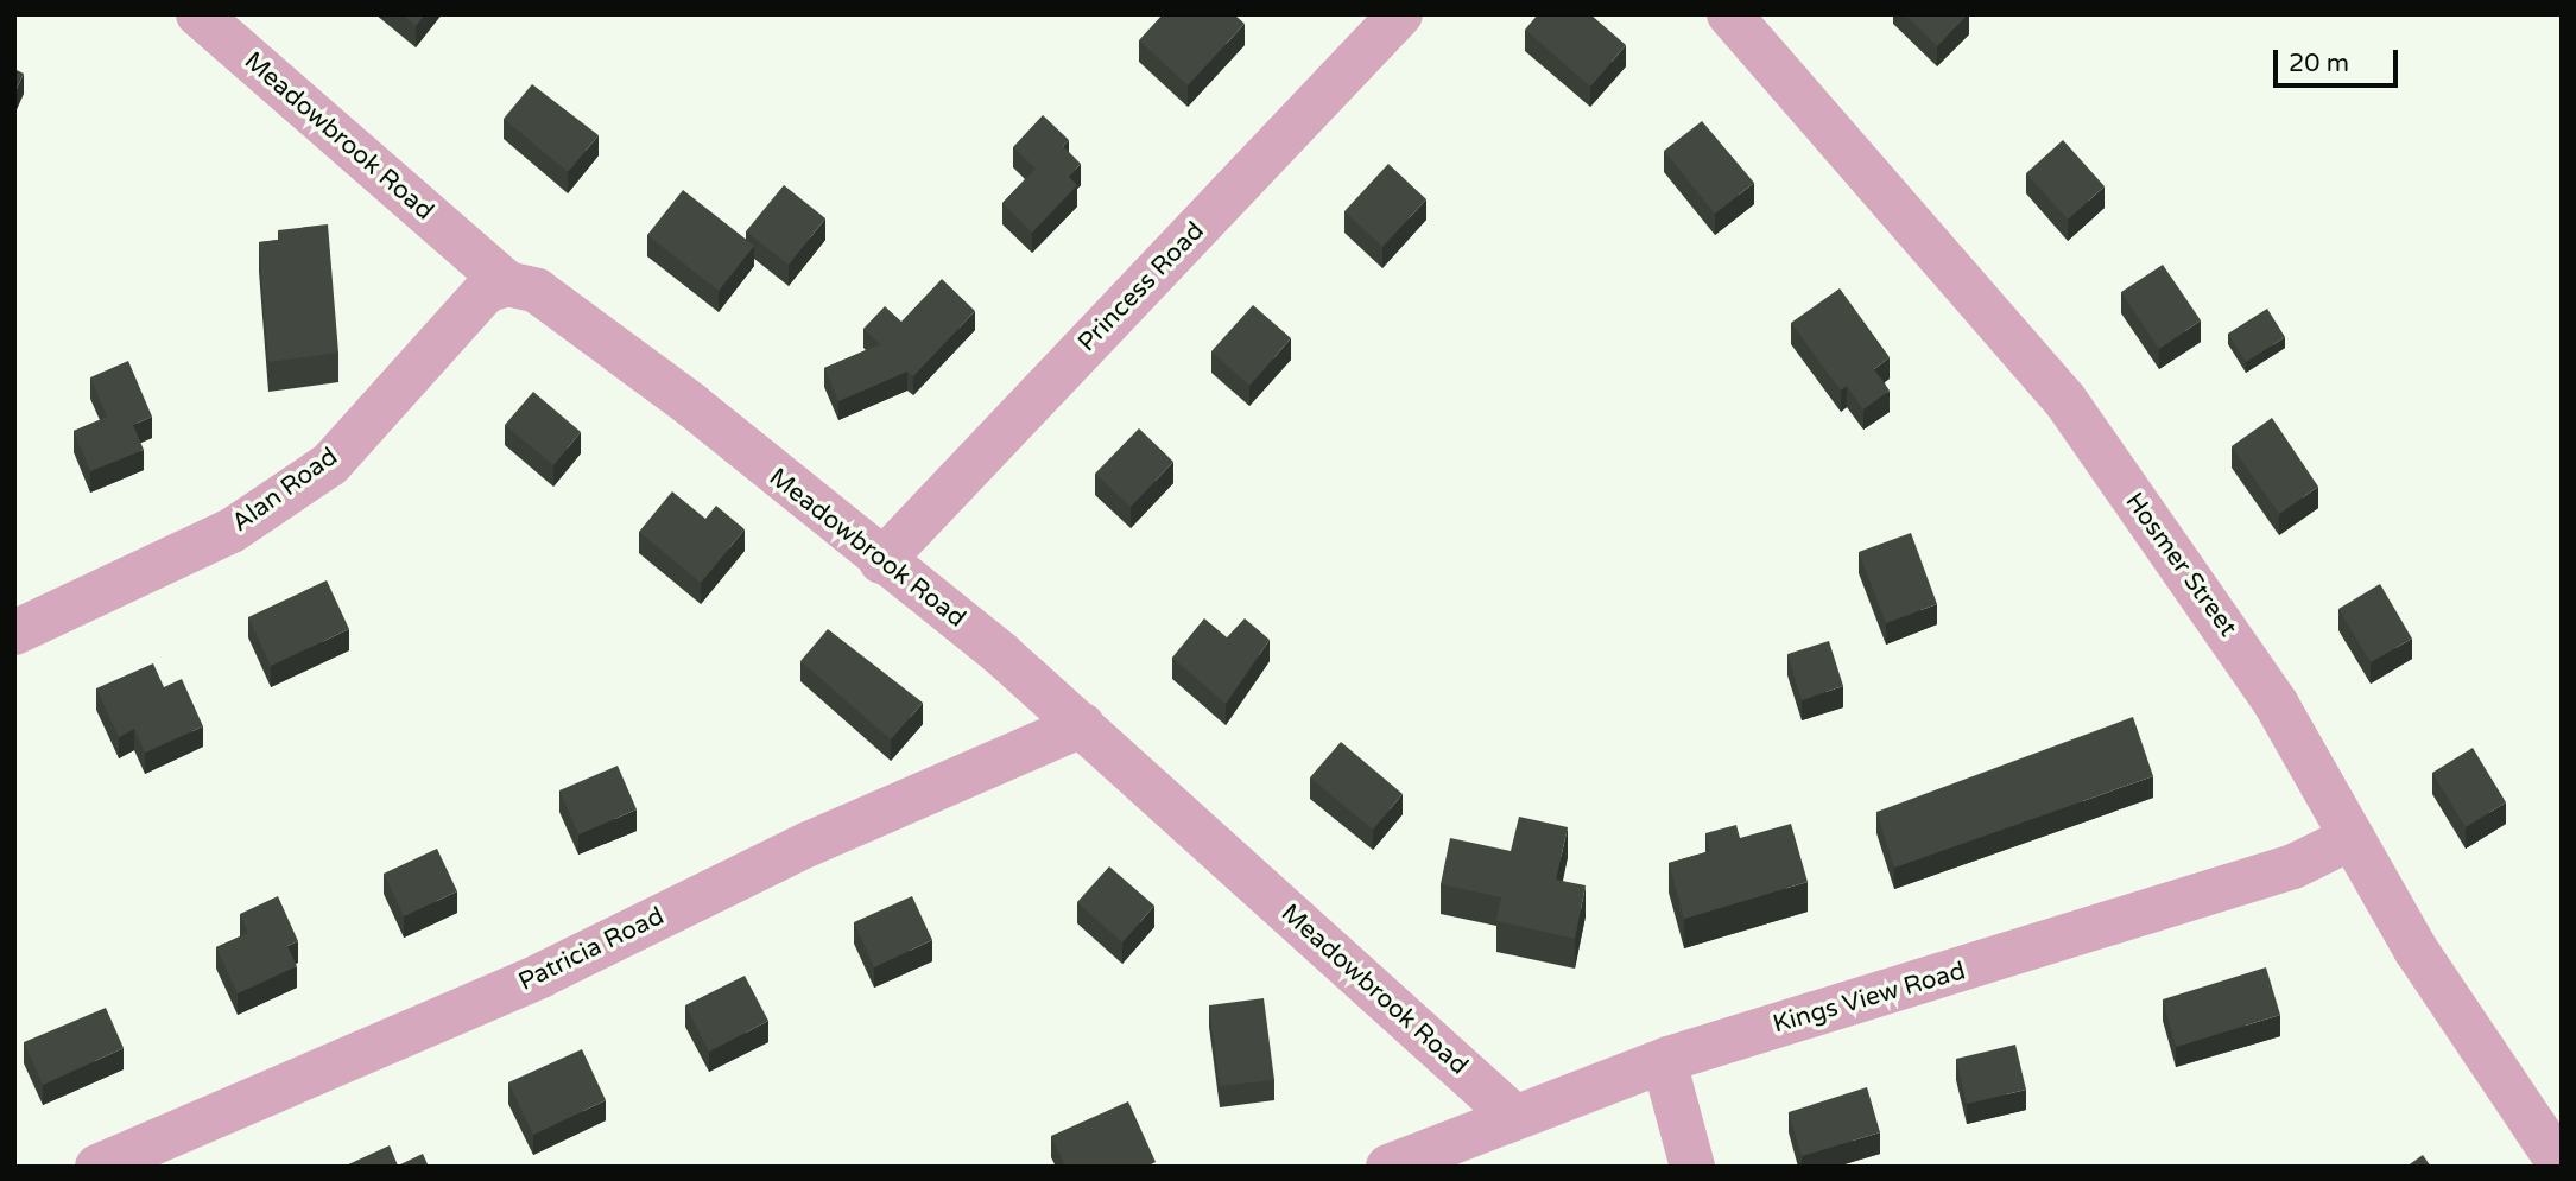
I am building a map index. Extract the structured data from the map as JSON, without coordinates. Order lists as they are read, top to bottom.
{
  "streets": {
    "street": [
      "Meadowbrook Road",
      "Princess Road",
      "Alan Road",
      "Hosmer Street",
      "Patricia Road",
      "Kings View Road"
    ]
  },
  "crossings": [
    ["Meadowbrook Road", "Princess Road"],
    ["Meadowbrook Road", "Alan Road"],
    ["Meadowbrook Road", "Patricia Road"],
    ["Meadowbrook Road", "Kings View Road"],
    ["Hosmer Street", "Kings View Road"]
  ],
  "scale_bar": "20 m"
}
